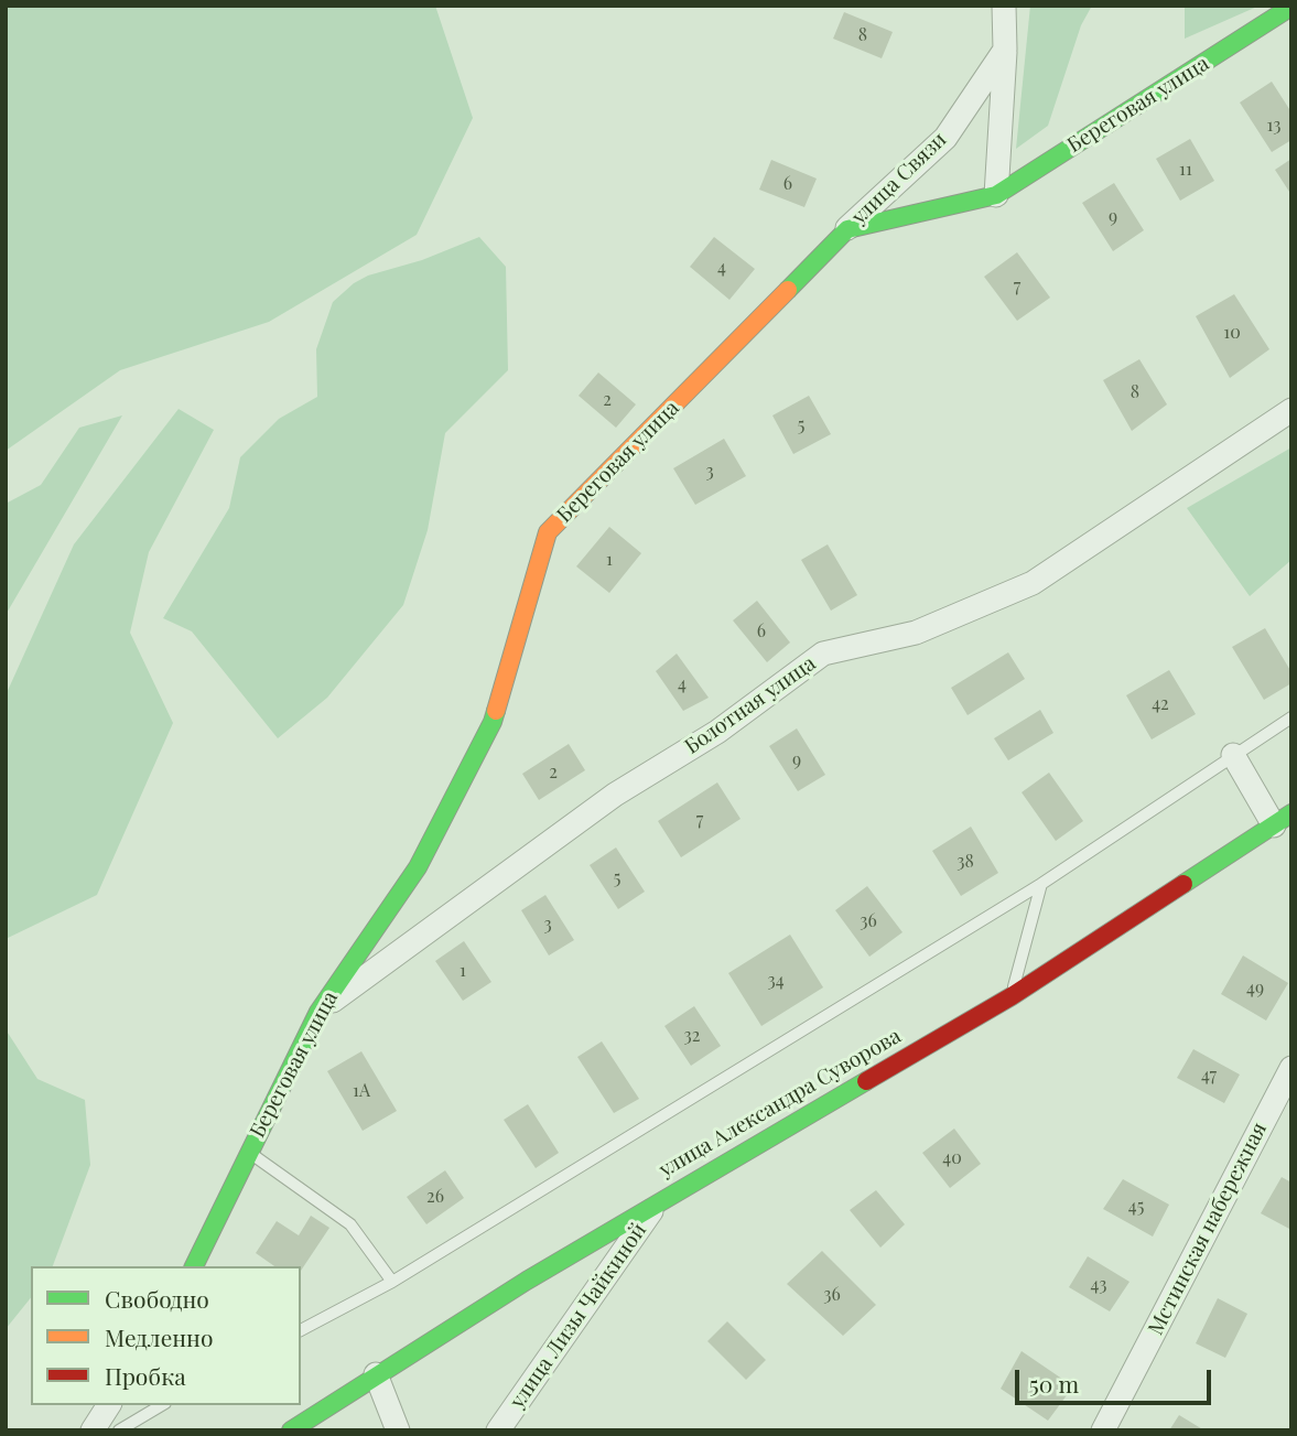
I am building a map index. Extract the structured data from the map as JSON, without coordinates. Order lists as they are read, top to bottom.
{
  "streets": {
    "street": [
      "Береговая улица",
      "улица Связи",
      "Болотная улица",
      "улица Александра Суворова",
      "Мстинская набережная",
      "улица Лизы Чайкиной"
    ]
  },
  "crossings": [
    ["Береговая улица", "улица Связи"],
    ["Береговая улица", "Болотная улица"],
    ["улица Александра Суворова", "улица Лизы Чайкиной"]
  ],
  "house_numbers": [
    "8",
    "13",
    "11",
    "6",
    "9",
    "4",
    "7",
    "10",
    "8",
    "2",
    "5",
    "3",
    "1",
    "6",
    "4",
    "42",
    "9",
    "2",
    "7",
    "38",
    "5",
    "36",
    "3",
    "1",
    "34",
    "49",
    "32",
    "47",
    "1А",
    "40",
    "26",
    "45",
    "43",
    "36"
  ],
  "legend": ["Свободно", "Медленно", "Пробка"],
  "scale_bar": "50 m"
}
